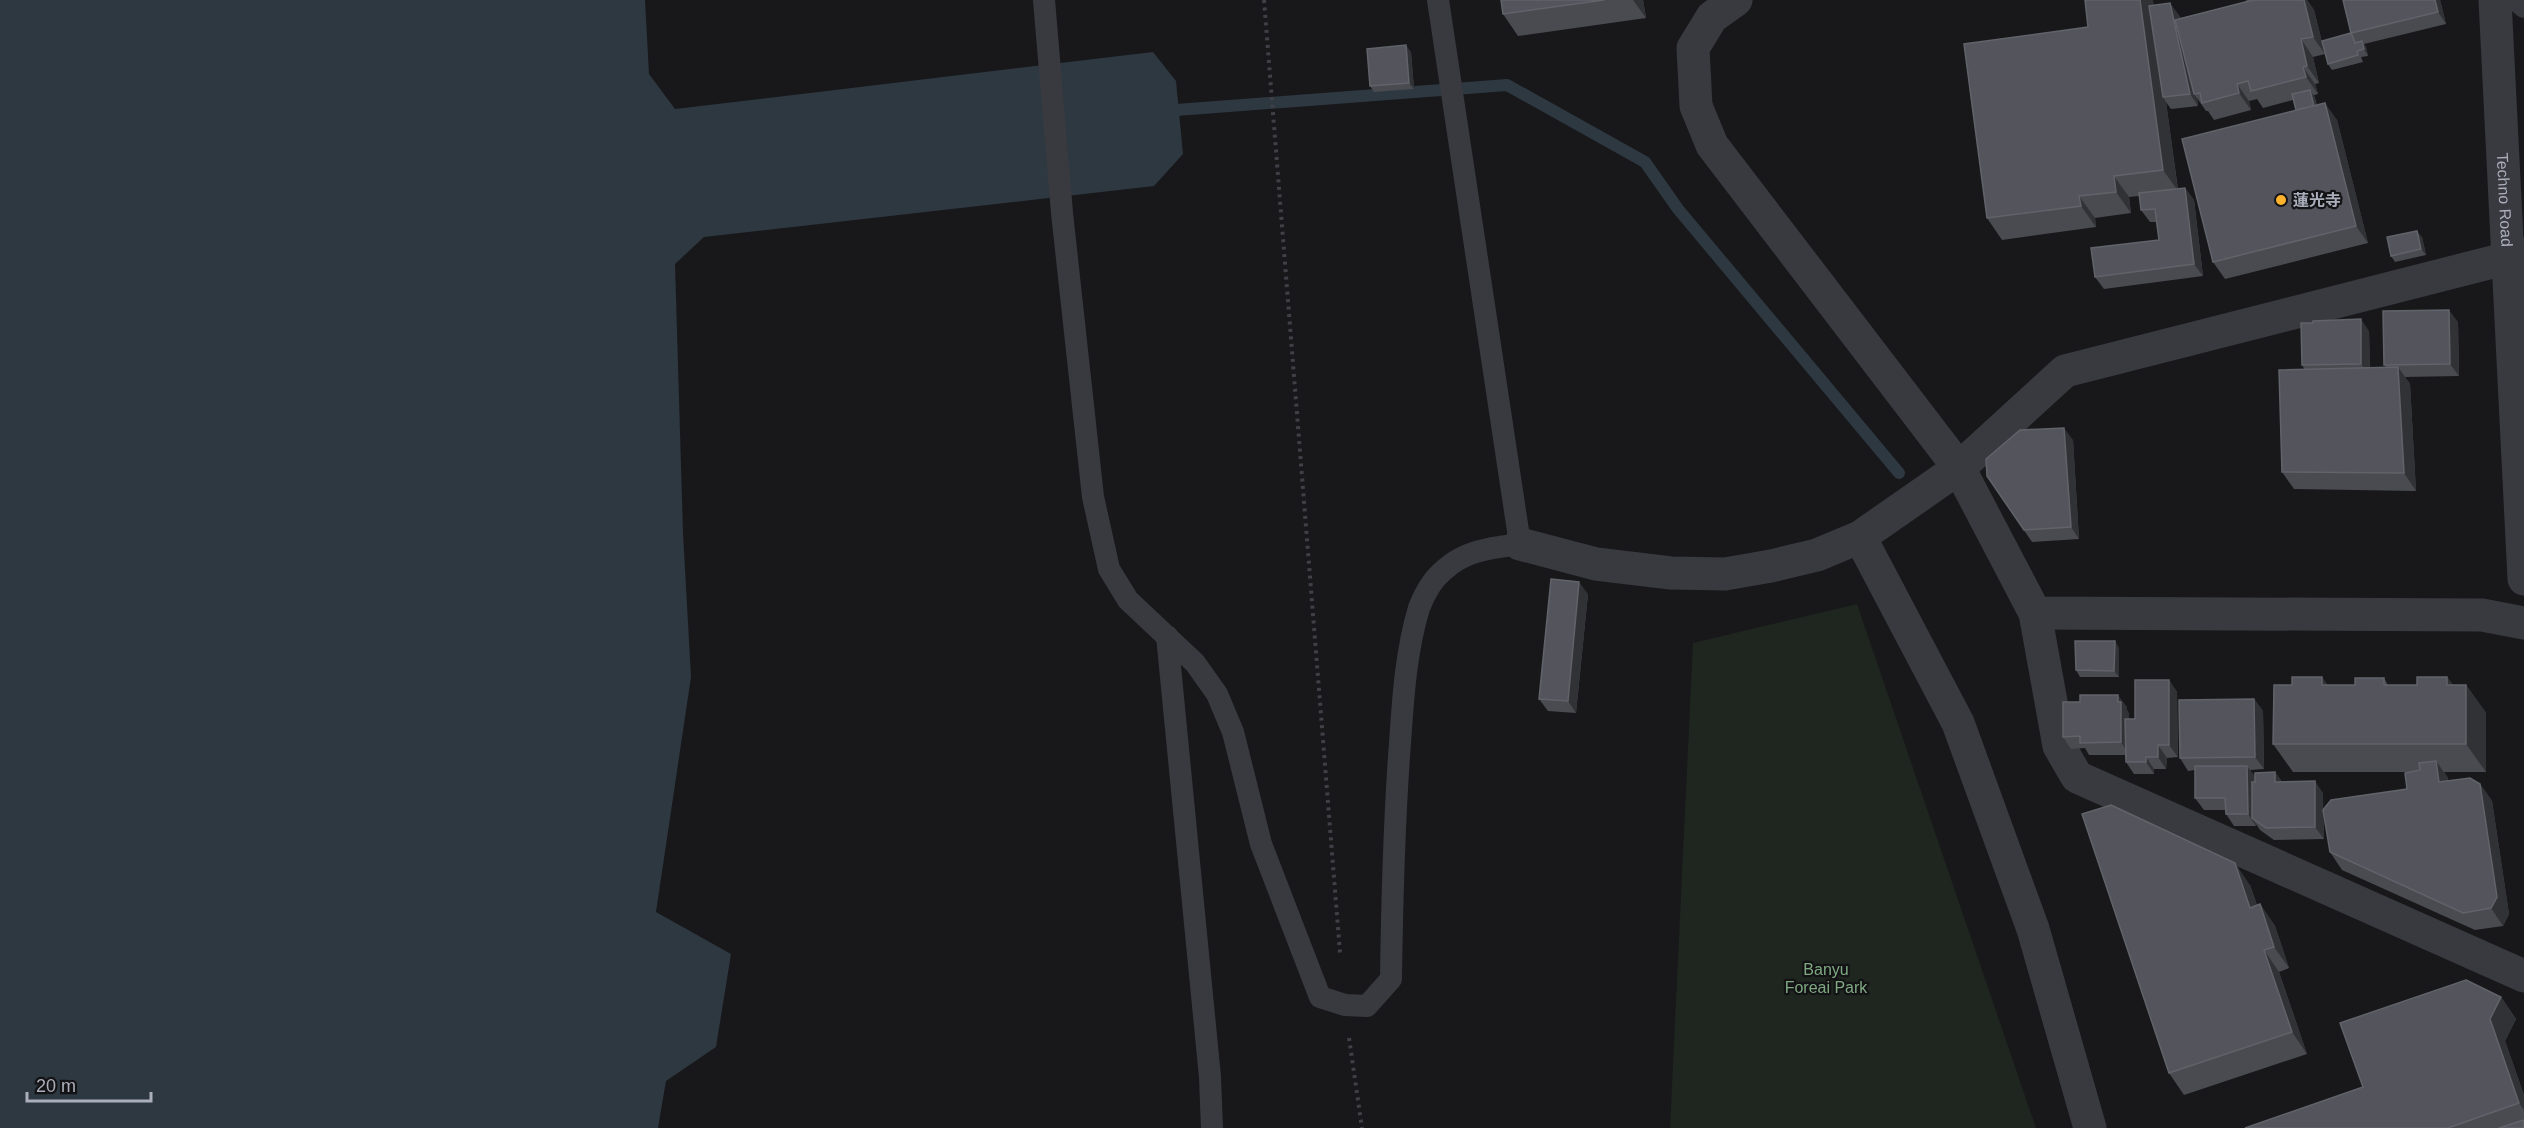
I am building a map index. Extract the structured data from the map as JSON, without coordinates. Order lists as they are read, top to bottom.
{
  "streets": {
    "street": ["Techno Road"]
  },
  "parks": ["Banyu Foreai Park"],
  "places": ["蓮光寺"],
  "scale_bar": "20 m"
}
